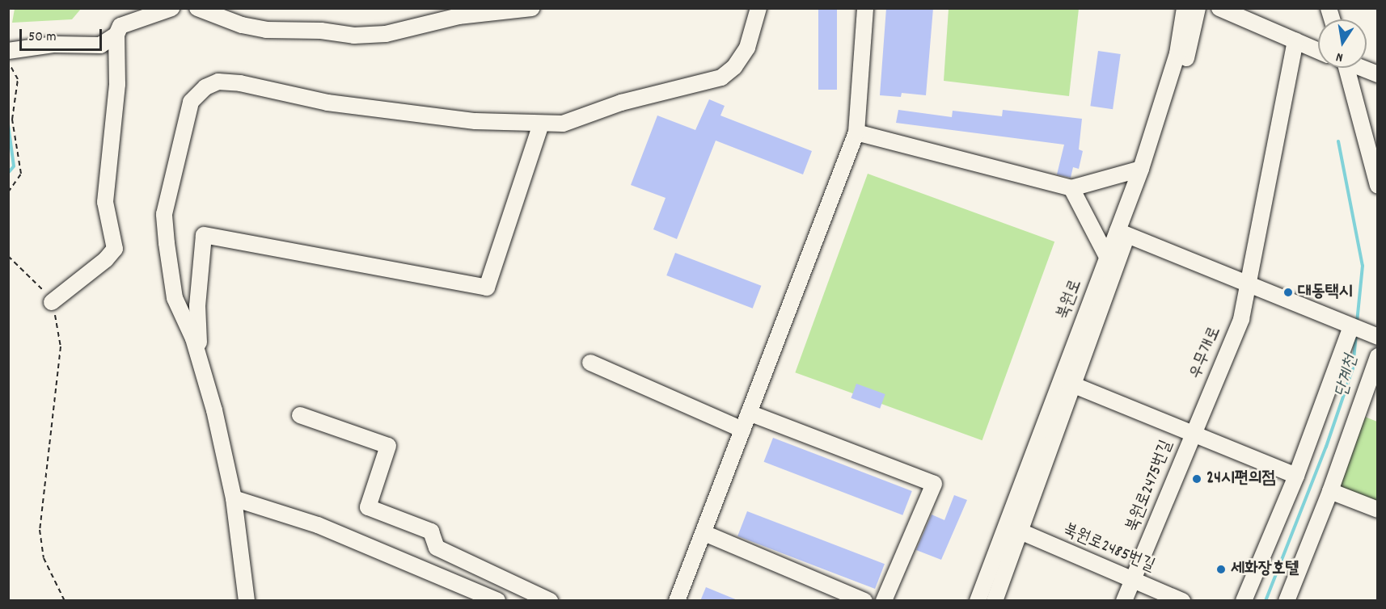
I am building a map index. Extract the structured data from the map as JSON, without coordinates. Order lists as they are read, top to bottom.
{
  "streets": {
    "street": [
      "북원로",
      "우무개로",
      "북원로2475번길",
      "북원로2485번길"
    ]
  },
  "crossings": [
    ["북원로", "북원로2475번길"],
    ["북원로", "북원로2485번길"],
    ["우무개로", "북원로2475번길"],
    ["북원로2475번길", "북원로2485번길"]
  ],
  "water": ["단계천"],
  "places": ["대동택시", "24시편의점", "세화장호텔"],
  "scale_bar": "50 m",
  "north": "bottom"
}
